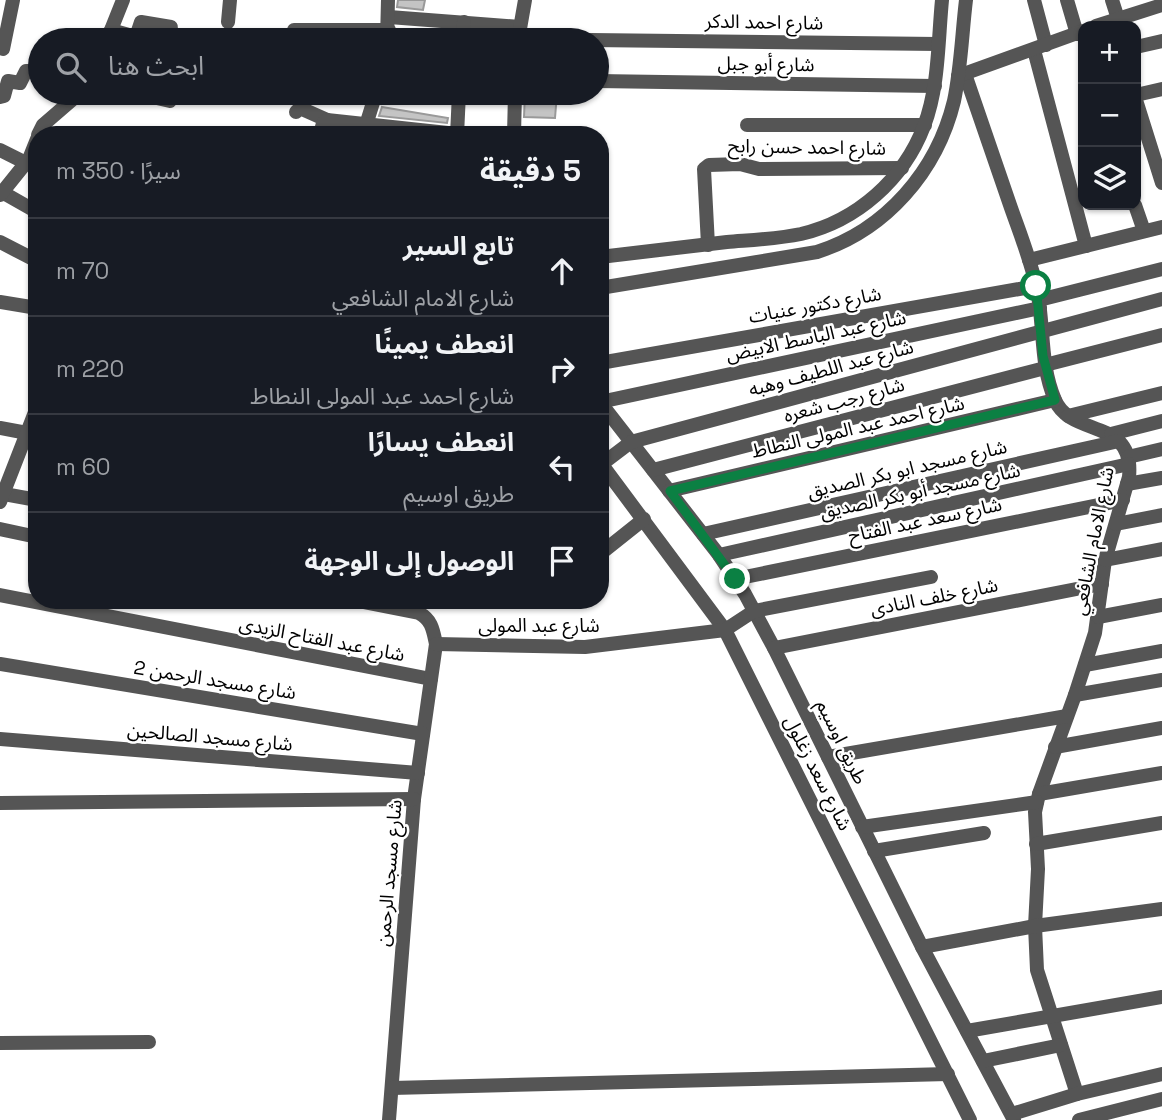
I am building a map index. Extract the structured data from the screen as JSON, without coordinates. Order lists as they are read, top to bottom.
{
  "streets": {
    "street": [
      "شارع احمد الدكر",
      "شارع أبو جبل",
      "شارع احمد حسن رابح",
      "شارع دكتور عنيات",
      "شارع عبد الباسط الابيض",
      "شارع عبد اللطيف وهبه",
      "شارع رجب شعره",
      "شارع احمد عبد المولى النطاط",
      "شارع مسجد ابو بكر الصديق",
      "شارع مسجد أبو بكر الصديق",
      "شارع سعد عبد الفتاح",
      "شارع الامام الشافعي",
      "شارع خلف النادى",
      "شارع عبد المولى",
      "شارع عبد الفتاح الزيدى",
      "شارع مسجد الرحمن 2",
      "شارع مسجد الصالحين",
      "طريق اوسيم",
      "شارع سعد زغلول",
      "شارع مسجد الرحمن"
    ]
  },
  "crossings": [
    ["شارع دكتور عنيات", "شارع عبد الباسط الابيض"],
    ["شارع عبد اللطيف وهبه", "طريق اوسيم"],
    ["شارع رجب شعره", "طريق اوسيم"],
    ["شارع احمد عبد المولى النطاط", "طريق اوسيم"],
    ["شارع مسجد ابو بكر الصديق", "شارع الامام الشافعي"],
    ["شارع مسجد ابو بكر الصديق", "طريق اوسيم"],
    ["شارع مسجد أبو بكر الصديق", "شارع الامام الشافعي"],
    ["شارع مسجد أبو بكر الصديق", "طريق اوسيم"],
    ["شارع سعد عبد الفتاح", "شارع الامام الشافعي"],
    ["شارع سعد عبد الفتاح", "طريق اوسيم"],
    ["شارع الامام الشافعي", "شارع خلف النادى"],
    ["شارع خلف النادى", "طريق اوسيم"],
    ["شارع عبد المولى", "شارع سعد زغلول"],
    ["شارع عبد المولى", "شارع مسجد الرحمن"],
    ["شارع عبد الفتاح الزيدى", "شارع مسجد الرحمن"],
    ["شارع مسجد الرحمن 2", "شارع مسجد الرحمن"],
    ["شارع مسجد الصالحين", "شارع مسجد الرحمن"]
  ],
  "page": {
    "map_buttons": ["+", "−"],
    "search": "ابحث هنا",
    "heading": ["5 دقيقة", "سيرًا · 350 m"],
    "list": [
      ["تابع السير", "شارع الامام الشافعي", "70 m"],
      ["انعطف يمينًا", "شارع احمد عبد المولى النطاط", "220 m"],
      ["انعطف يسارًا", "طريق اوسيم", "60 m"],
      "الوصول إلى الوجهة"
    ]
  }
}
